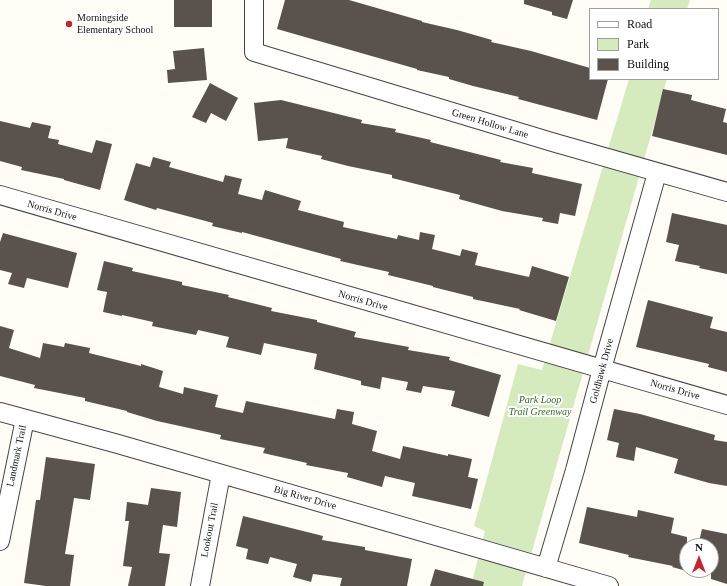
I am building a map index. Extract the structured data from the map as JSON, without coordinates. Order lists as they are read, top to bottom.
{
  "streets": {
    "street": [
      "Green Hollow Lane",
      "Norris Drive",
      "Goldhawk Drive",
      "Landmark Trail",
      "Big River Drive",
      "Lookout Trail"
    ]
  },
  "crossings": [
    ["Green Hollow Lane", "Goldhawk Drive"],
    ["Norris Drive", "Goldhawk Drive"],
    ["Goldhawk Drive", "Big River Drive"],
    ["Landmark Trail", "Big River Drive"],
    ["Big River Drive", "Lookout Trail"]
  ],
  "parks": ["Park Loop Trail Greenway"],
  "places": ["Morningside Elementary School"],
  "legend": ["Road", "Park", "Building"],
  "north": "top"
}
